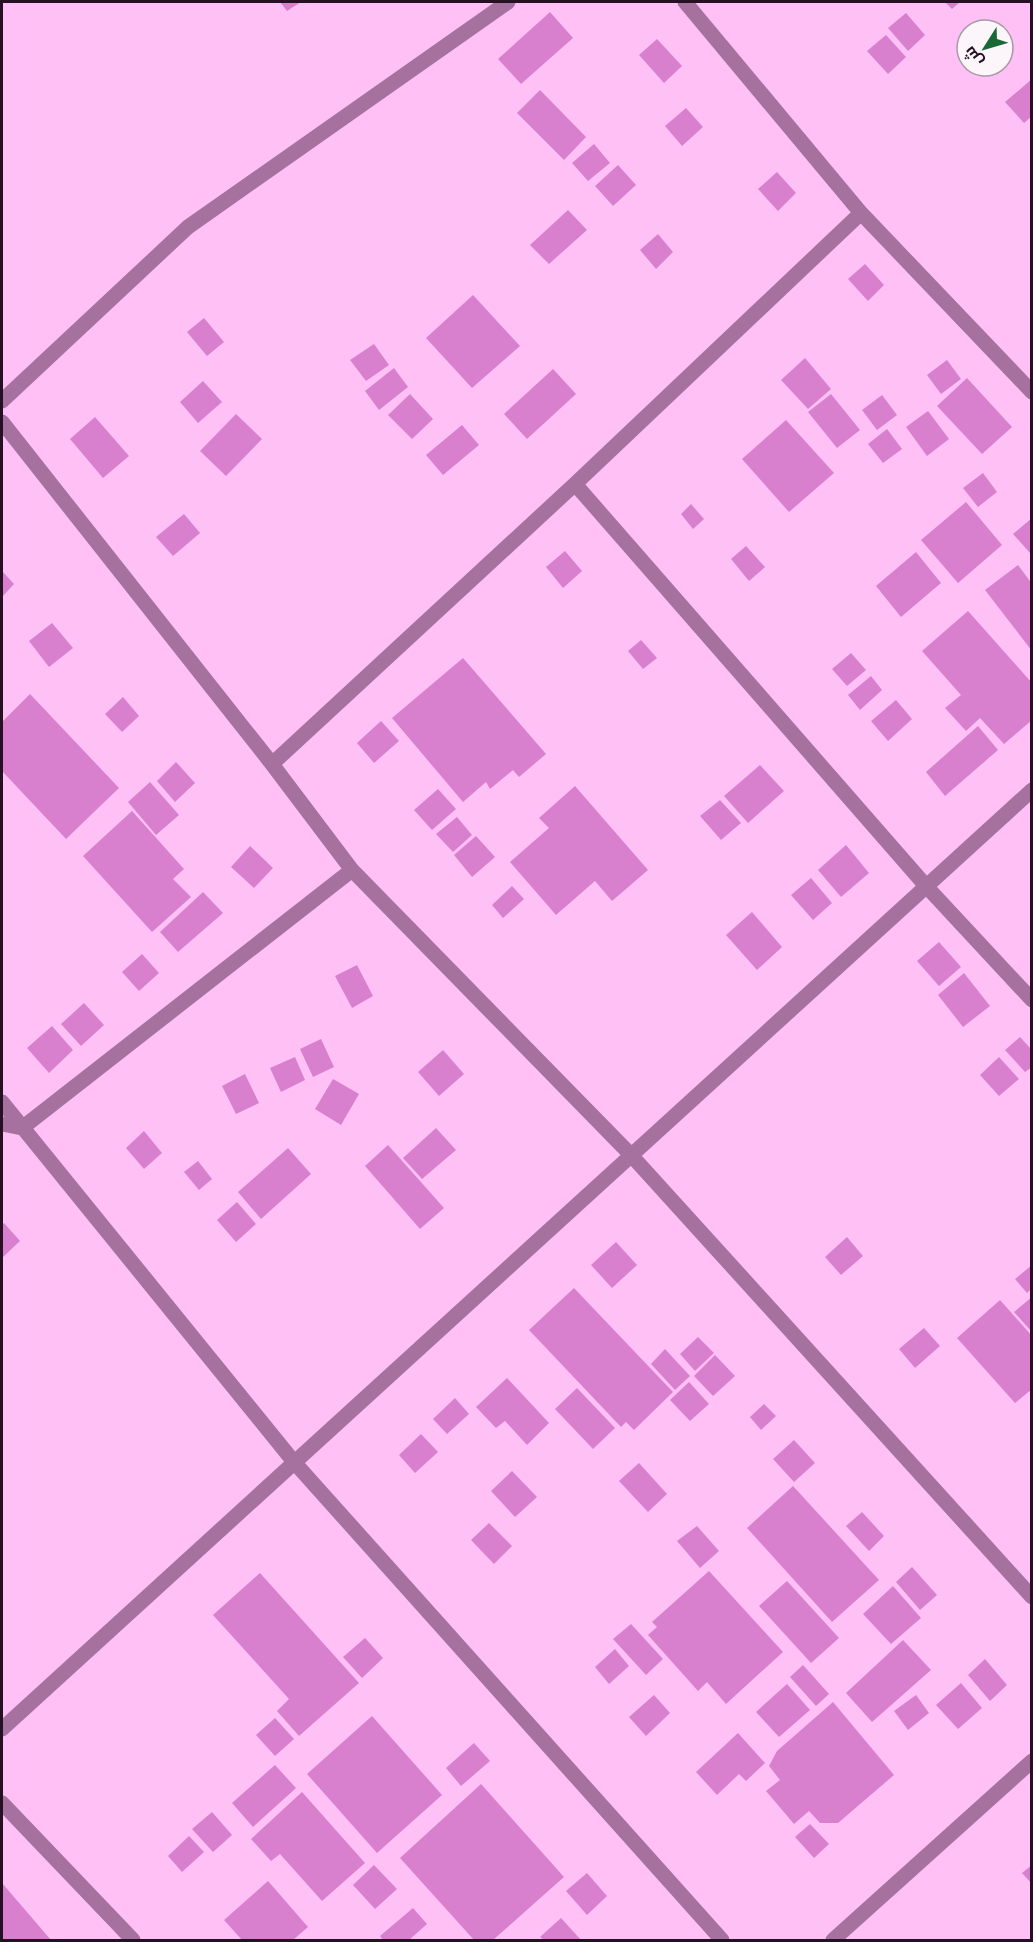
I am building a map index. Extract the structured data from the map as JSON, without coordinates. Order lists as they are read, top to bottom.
{
  "north": "bottom left"
}
